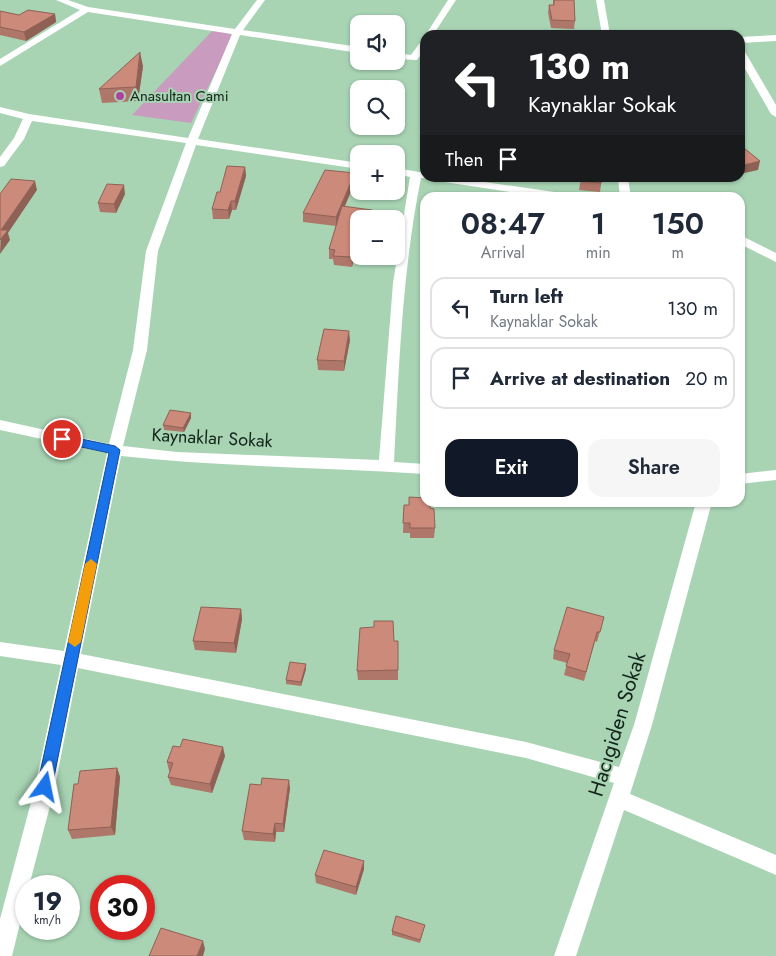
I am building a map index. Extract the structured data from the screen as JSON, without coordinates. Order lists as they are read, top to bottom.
{
  "streets": {
    "street": ["Kaynaklar Sokak", "Hacıgiden Sokak"]
  },
  "places": ["Anasultan Cami"],
  "page": {
    "map_buttons": ["+", "−"],
    "turn": ["130 m", "Kaynaklar Sokak"],
    "then": "Then",
    "eta": [
      "08:47",
      "Arrival",
      "1",
      "min",
      "150",
      "m"
    ],
    "list": [
      {
        "name": "Turn left",
        "note": "Kaynaklar Sokak",
        "value": "130 m"
      },
      {
        "name": "Arrive at destination",
        "value": "20 m"
      }
    ],
    "buttons": ["Exit", "Share"],
    "speed": "19 km/h",
    "limit": "30"
  }
}
